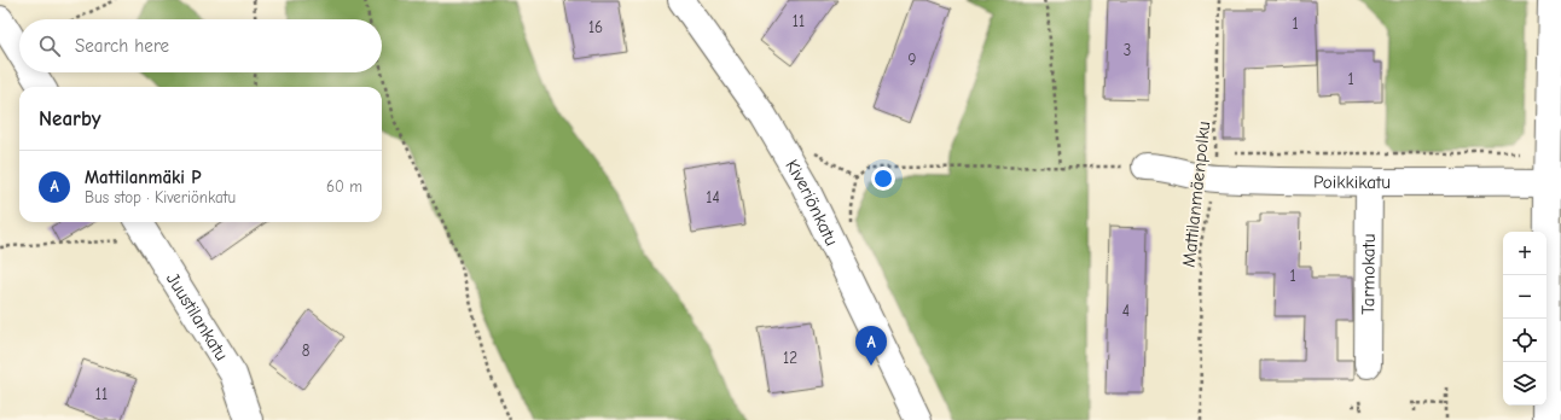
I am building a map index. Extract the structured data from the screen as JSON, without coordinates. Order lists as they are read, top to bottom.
{
  "streets": {
    "street": [
      "Poikkikatu",
      "Kiveriönkatu",
      "Tarmokatu",
      "Juustilankatu"
    ],
    "path": ["Mattilanmäenpolku"]
  },
  "crossings": [
    ["Poikkikatu", "Mattilanmäenpolku"],
    ["Poikkikatu", "Tarmokatu"]
  ],
  "house_numbers": [
    "11",
    "1",
    "16",
    "3",
    "9",
    "1",
    "14",
    "1",
    "4",
    "8",
    "12",
    "11"
  ],
  "page": {
    "search": "Search here",
    "heading": "Nearby",
    "list": [
      {
        "mark": "A",
        "name": "Mattilanmäki P",
        "note": "Bus stop · Kiveriönkatu",
        "value": "60 m"
      }
    ],
    "map_buttons": ["+", "−"],
    "pins": "A"
  }
}
